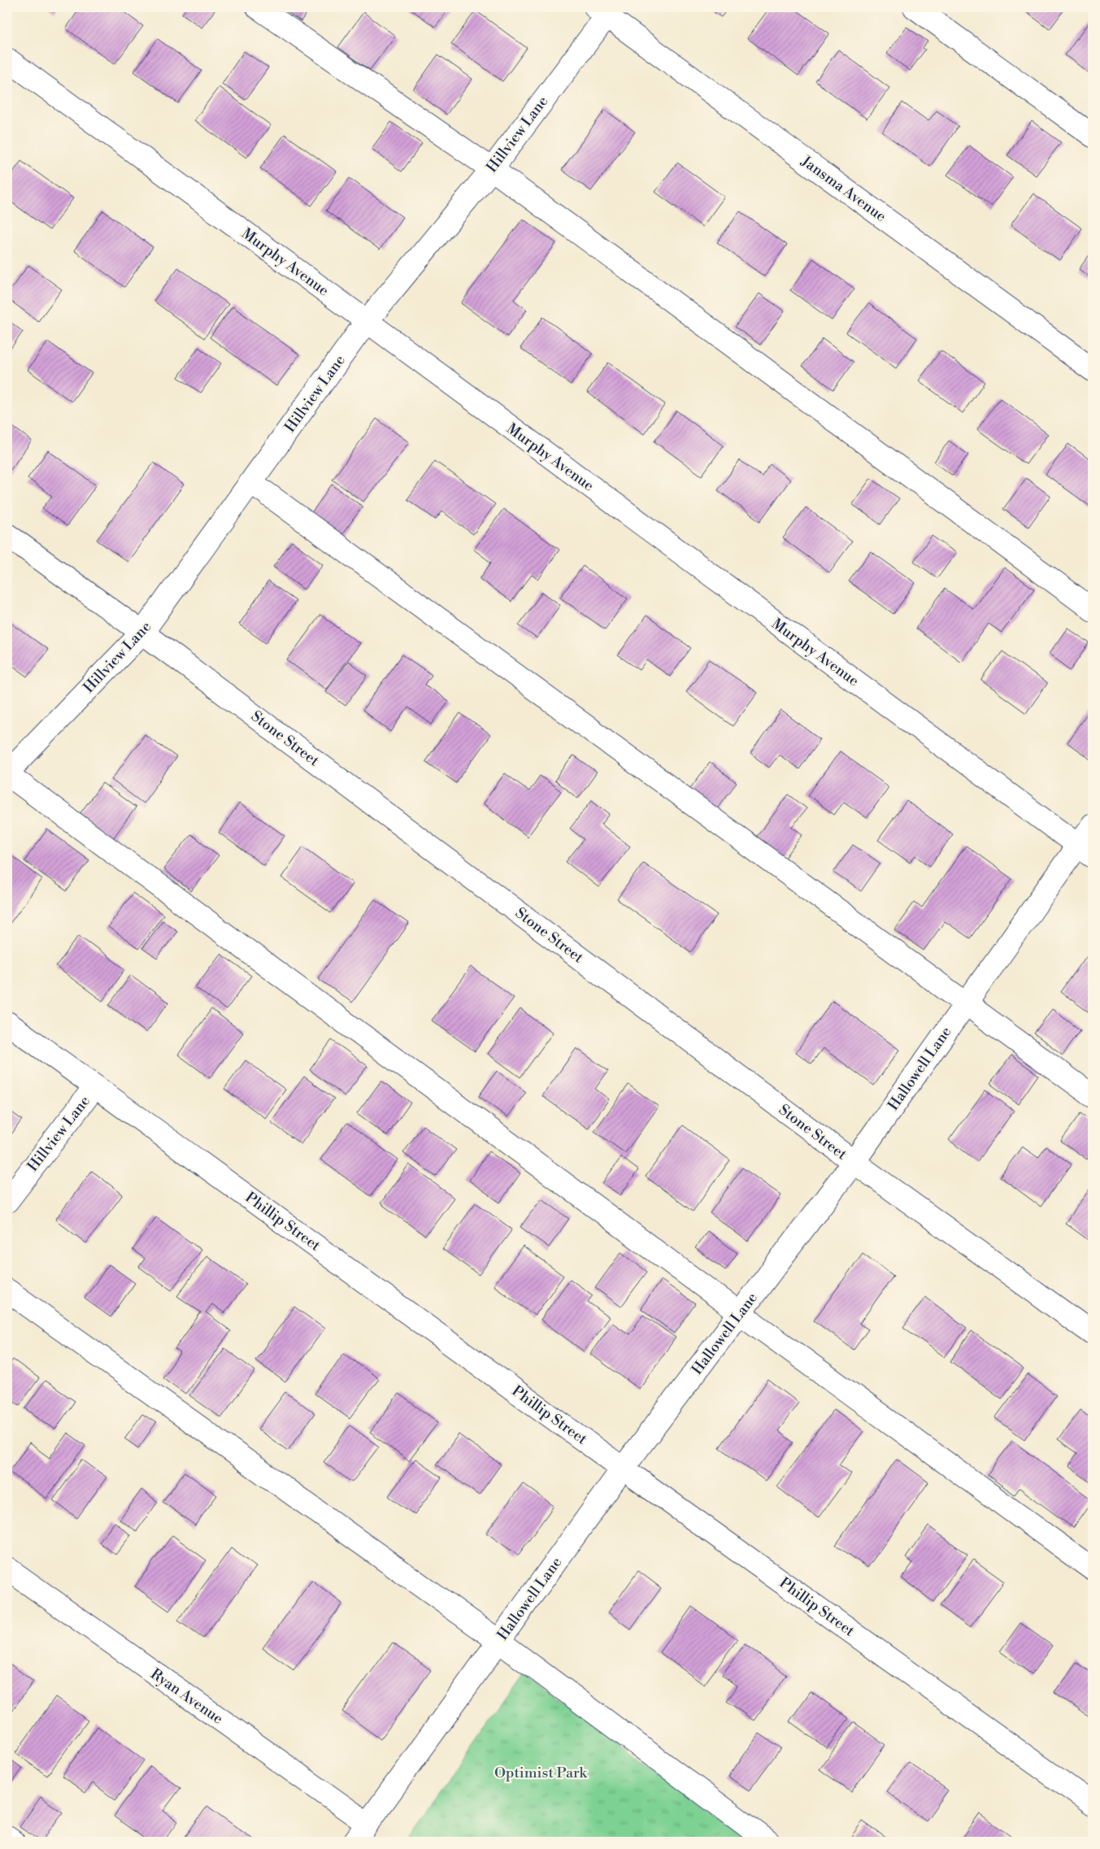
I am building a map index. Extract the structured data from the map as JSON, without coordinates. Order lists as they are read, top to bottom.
{
  "streets": {
    "street": [
      "Hillview Lane",
      "Jansma Avenue",
      "Murphy Avenue",
      "Stone Street",
      "Hallowell Lane",
      "Phillip Street",
      "Ryan Avenue"
    ]
  },
  "crossings": [
    ["Hillview Lane", "Jansma Avenue"],
    ["Hillview Lane", "Murphy Avenue"],
    ["Hillview Lane", "Stone Street"],
    ["Hillview Lane", "Phillip Street"],
    ["Murphy Avenue", "Hallowell Lane"],
    ["Stone Street", "Hallowell Lane"],
    ["Hallowell Lane", "Phillip Street"],
    ["Hallowell Lane", "Ryan Avenue"]
  ],
  "parks": ["Optimist Park"]
}
